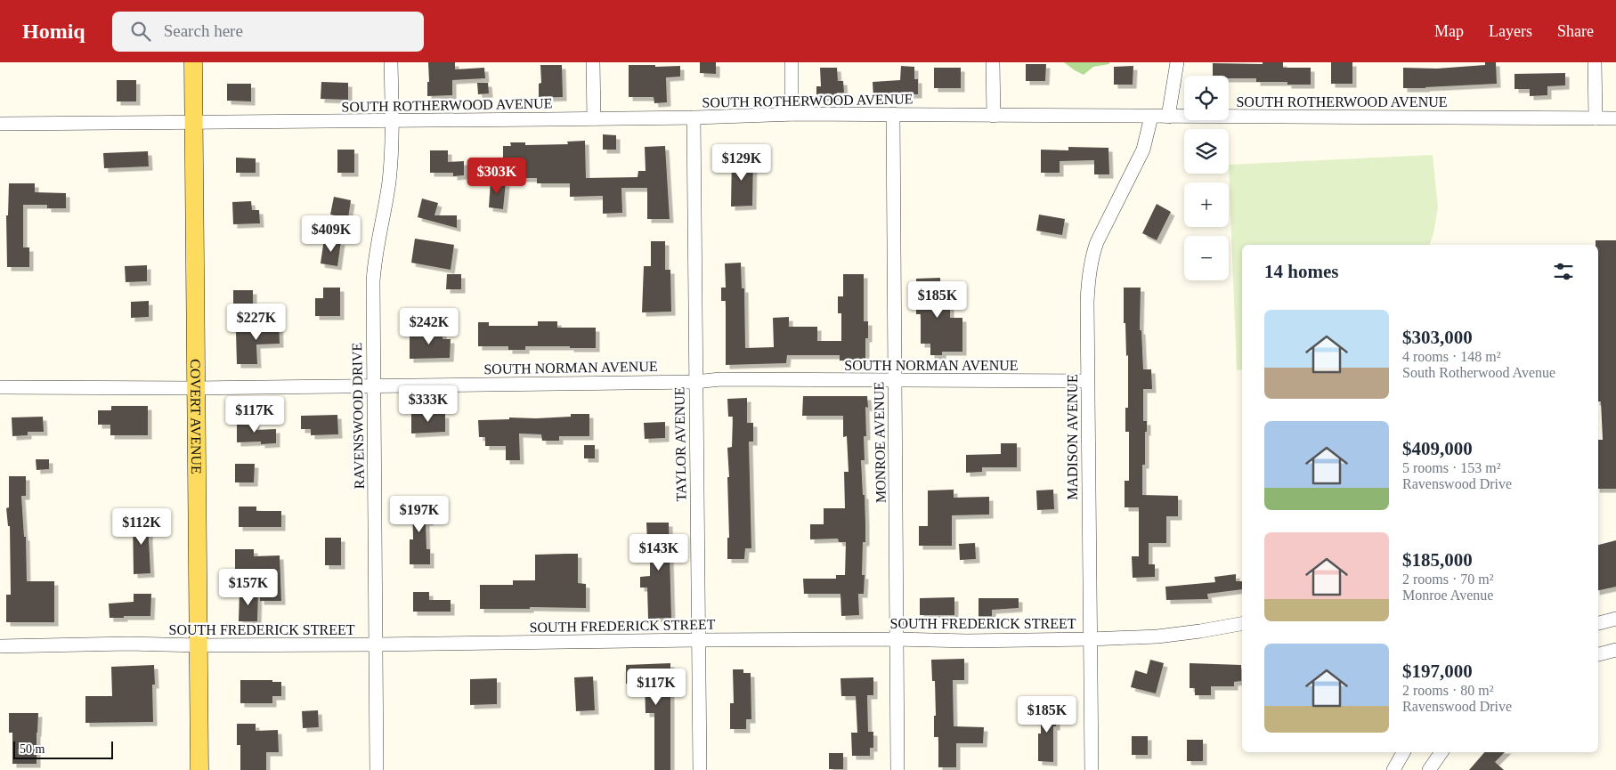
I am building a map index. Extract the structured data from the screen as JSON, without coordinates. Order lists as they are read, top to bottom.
{
  "streets": {
    "main road": ["COVERT AVENUE"],
    "street": [
      "SOUTH ROTHERWOOD AVENUE",
      "SOUTH NORMAN AVENUE",
      "RAVENSWOOD DRIVE",
      "MADISON AVENUE",
      "MONROE AVENUE",
      "TAYLOR AVENUE",
      "SOUTH FREDERICK STREET"
    ]
  },
  "crossings": [
    ["SOUTH ROTHERWOOD AVENUE", "COVERT AVENUE"],
    ["SOUTH ROTHERWOOD AVENUE", "RAVENSWOOD DRIVE"],
    ["SOUTH ROTHERWOOD AVENUE", "MADISON AVENUE"],
    ["SOUTH ROTHERWOOD AVENUE", "MONROE AVENUE"],
    ["SOUTH ROTHERWOOD AVENUE", "TAYLOR AVENUE"],
    ["SOUTH NORMAN AVENUE", "COVERT AVENUE"],
    ["SOUTH NORMAN AVENUE", "RAVENSWOOD DRIVE"],
    ["SOUTH NORMAN AVENUE", "MADISON AVENUE"],
    ["SOUTH NORMAN AVENUE", "MONROE AVENUE"],
    ["SOUTH NORMAN AVENUE", "TAYLOR AVENUE"],
    ["COVERT AVENUE", "SOUTH FREDERICK STREET"],
    ["RAVENSWOOD DRIVE", "SOUTH FREDERICK STREET"],
    ["MADISON AVENUE", "SOUTH FREDERICK STREET"],
    ["MONROE AVENUE", "SOUTH FREDERICK STREET"],
    ["TAYLOR AVENUE", "SOUTH FREDERICK STREET"]
  ],
  "scale_bar": "50 m",
  "page": {
    "header": "Homiq",
    "search": "Search here",
    "nav": ["Map", "Layers", "Share"],
    "map_buttons": ["+", "−"],
    "price": [
      "$129K",
      "$303K",
      "$409K",
      "$185K",
      "$227K",
      "$242K",
      "$333K",
      "$117K",
      "$197K",
      "$112K",
      "$143K",
      "$157K",
      "$117K",
      "$185K"
    ],
    "heading": "14 homes",
    "list": [
      {
        "name": "$303,000",
        "note": "4 rooms · 148 m² · South Rotherwood Avenue"
      },
      {
        "name": "$409,000",
        "note": "5 rooms · 153 m² · Ravenswood Drive"
      },
      {
        "name": "$185,000",
        "note": "2 rooms · 70 m² · Monroe Avenue"
      },
      {
        "name": "$197,000",
        "note": "2 rooms · 80 m² · Ravenswood Drive"
      }
    ],
    "scale": "50 m"
  }
}
